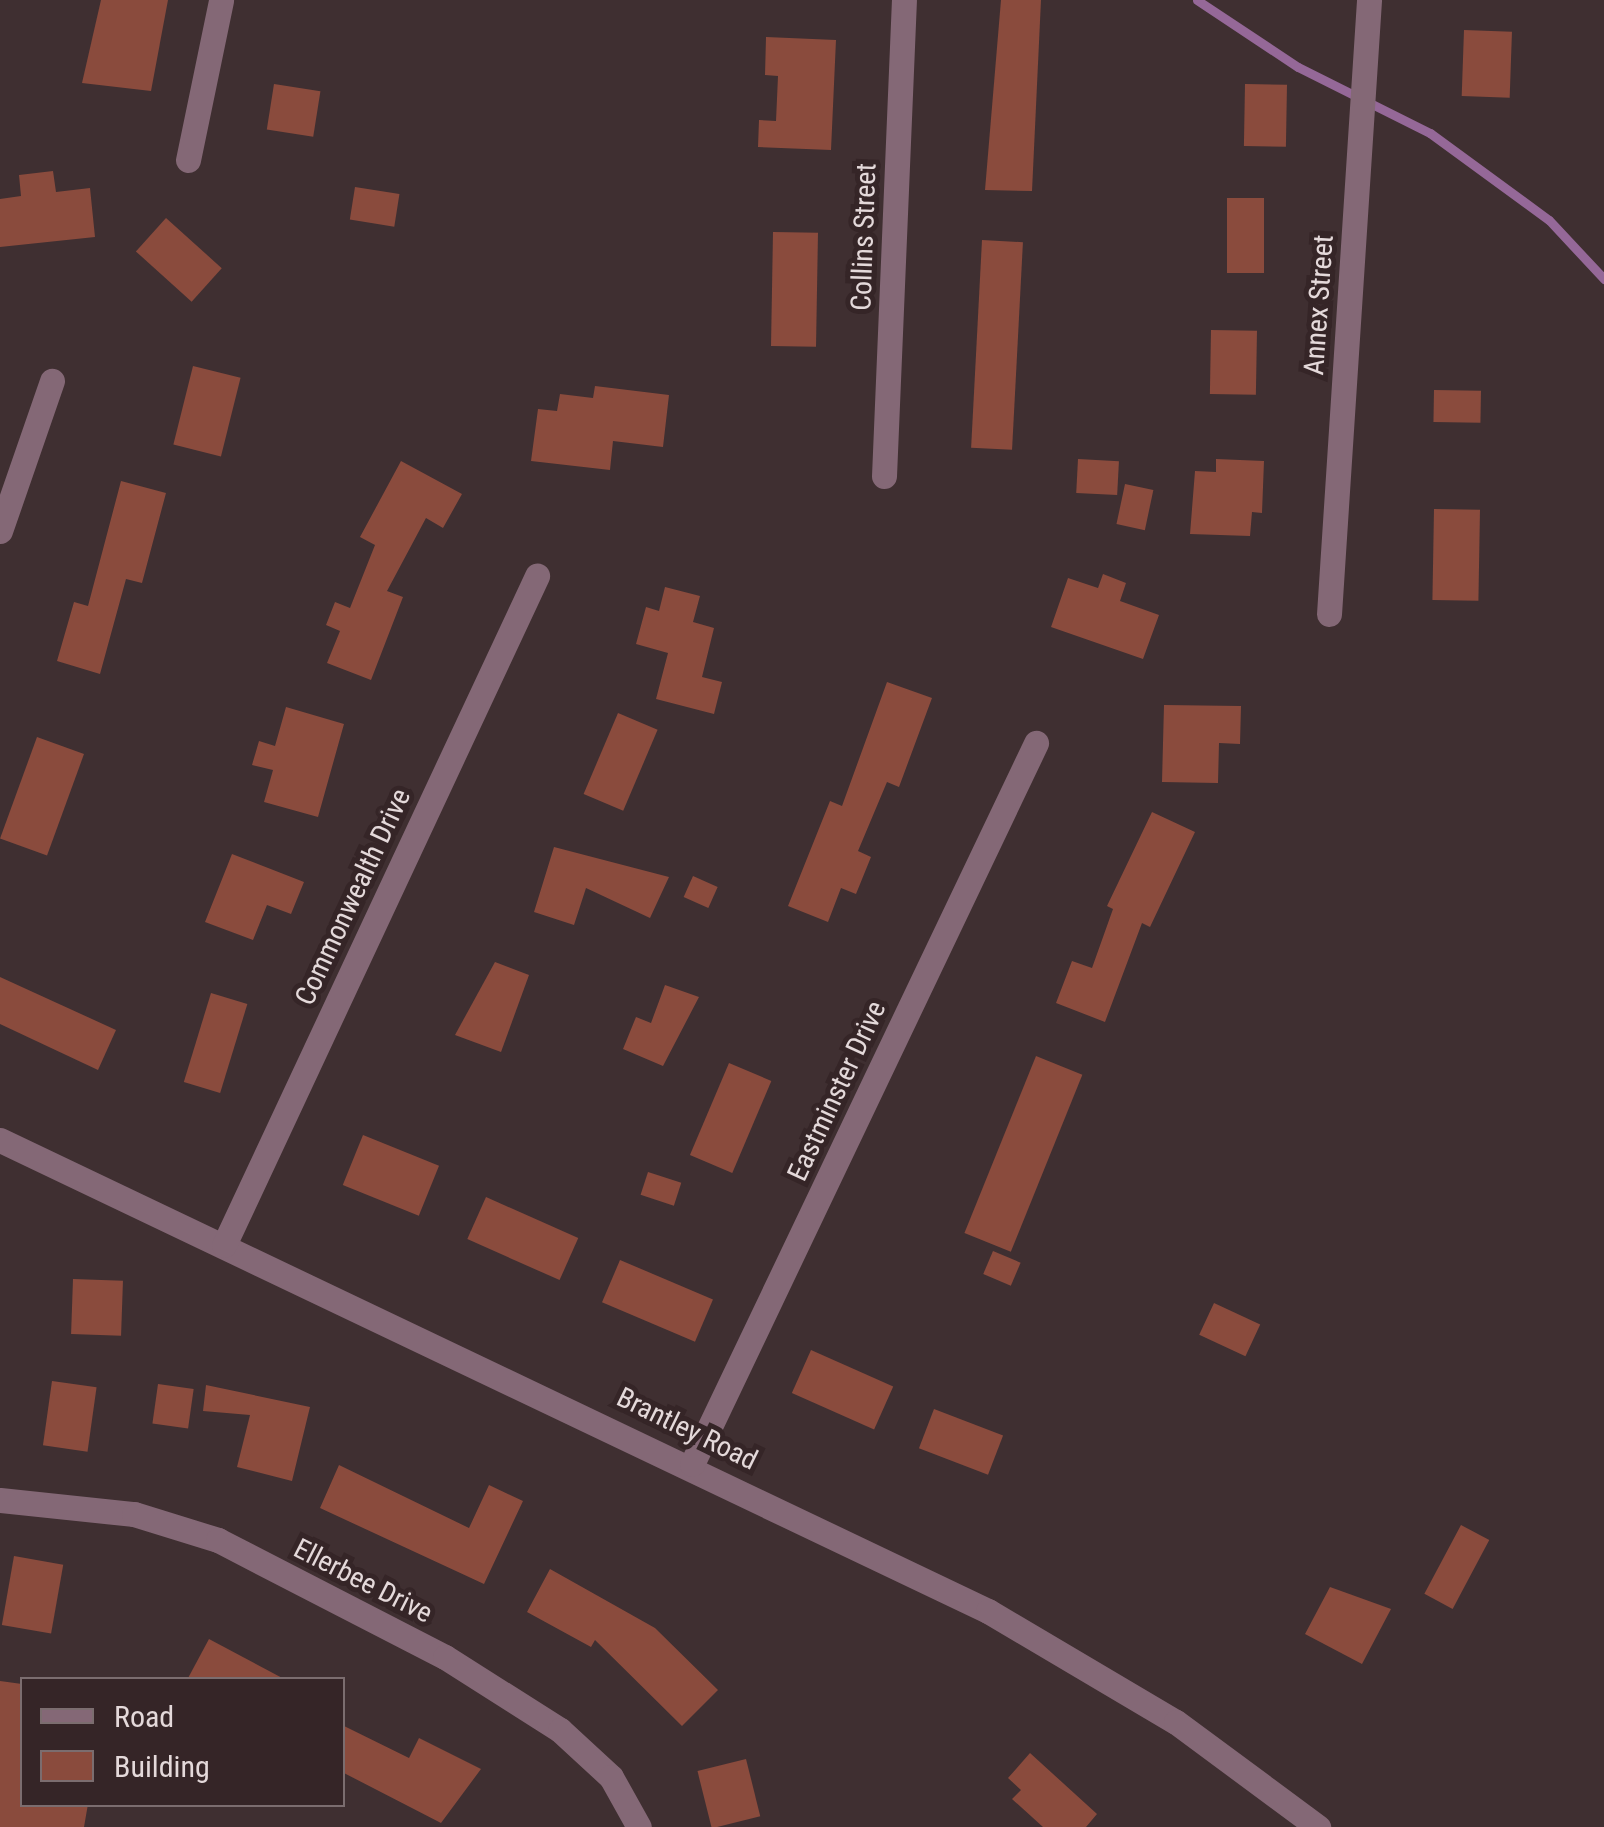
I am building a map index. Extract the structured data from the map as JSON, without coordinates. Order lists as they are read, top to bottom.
{
  "streets": {
    "street": [
      "Collins Street",
      "Annex Street",
      "Commonwealth Drive",
      "Eastminster Drive",
      "Brantley Road",
      "Ellerbee Drive"
    ]
  },
  "crossings": [
    ["Commonwealth Drive", "Brantley Road"],
    ["Eastminster Drive", "Brantley Road"]
  ],
  "legend": ["Road", "Building"]
}
